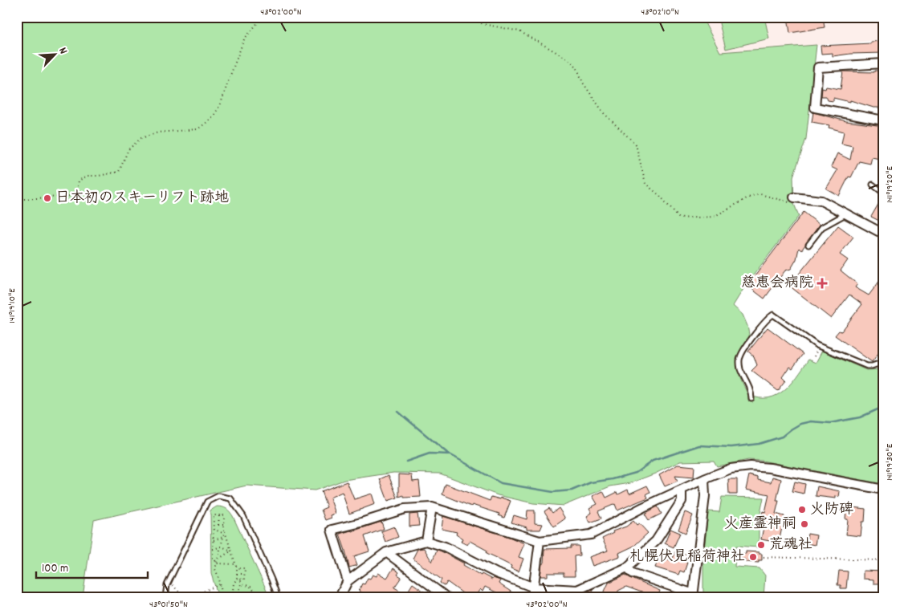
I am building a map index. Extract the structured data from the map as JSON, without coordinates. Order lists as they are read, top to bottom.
{
  "places": {
    "other": [
      "日本初のスキーリフト跡地",
      "火防碑",
      "火産霊神祠",
      "荒魂社",
      "札幌伏見稲荷神社"
    ],
    "health": ["慈恵会病院"]
  },
  "scale_bar": "100 m",
  "north": "top right",
  "coordinates": [
    "43°02'00\"N",
    "43°02'10\"N",
    "141°19'20\"E",
    "141°19'10\"E",
    "141°19'30\"E",
    "43°01'50\"N"
  ]
}
